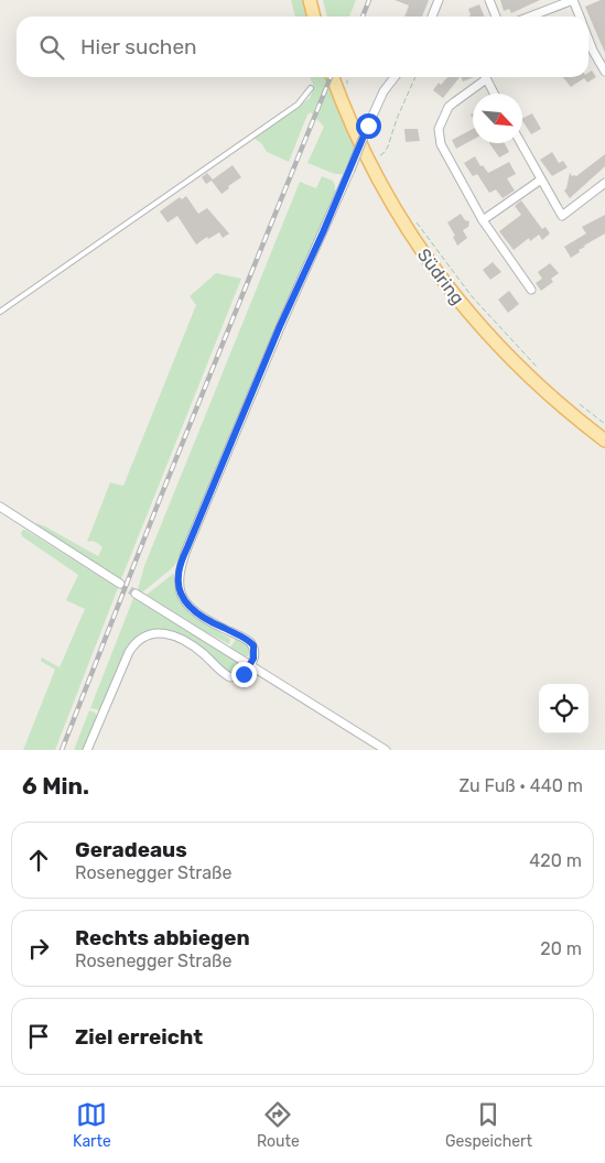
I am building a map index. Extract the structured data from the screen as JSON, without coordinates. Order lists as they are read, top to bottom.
{
  "streets": {
    "main road": ["Südring"]
  },
  "north": "bottom right",
  "page": {
    "search": "Hier suchen",
    "heading": ["6 Min.", "Zu Fuß · 440 m"],
    "list": [
      ["Geradeaus", "Rosenegger Straße", "420 m"],
      ["Rechts abbiegen", "Rosenegger Straße", "20 m"],
      "Ziel erreicht"
    ],
    "nav": ["Karte", "Route", "Gespeichert"]
  }
}
